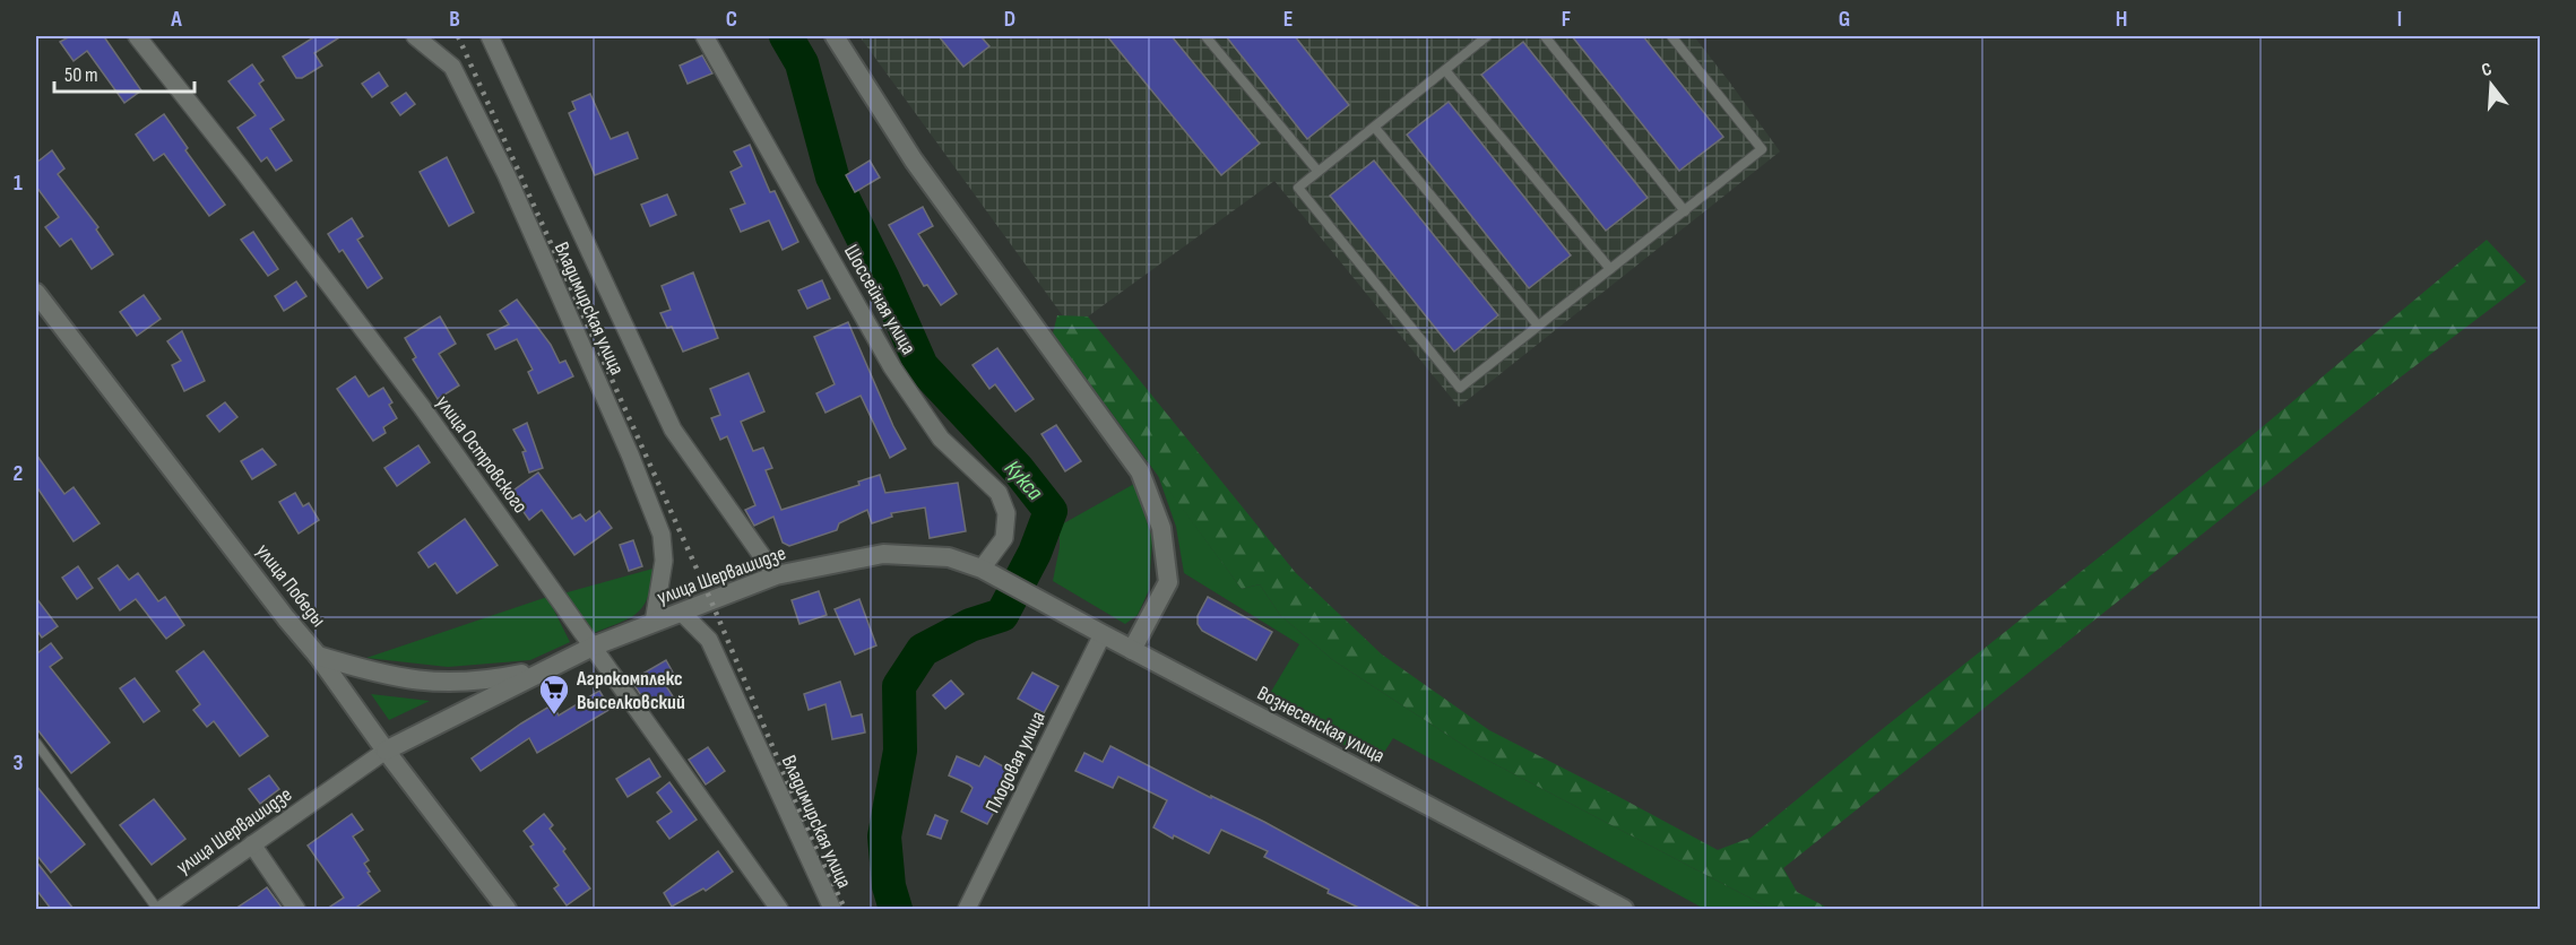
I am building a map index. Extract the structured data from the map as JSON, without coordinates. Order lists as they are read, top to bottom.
{
  "streets": {
    "street": [
      "Шоссейная улица",
      "Владимирская улица",
      "улица Островского",
      "улица Шервашидзе",
      "улица Победы",
      "Вознесенская улица",
      "Плодовая улица"
    ]
  },
  "crossings": [
    ["Шоссейная улица", "улица Шервашидзе"],
    ["Шоссейная улица", "Вознесенская улица"],
    ["Владимирская улица", "улица Шервашидзе"],
    ["улица Островского", "улица Шервашидзе"],
    ["улица Шервашидзе", "улица Победы"],
    ["улица Шервашидзе", "Вознесенская улица"],
    ["Вознесенская улица", "Плодовая улица"]
  ],
  "water": ["Кукса"],
  "places": {
    "supermarket": ["Агрокомплекс Выселковский"]
  },
  "scale_bar": "50 m",
  "north": "top",
  "grid": {
    "columns": [
      "A",
      "B",
      "C",
      "D",
      "E",
      "F",
      "G",
      "H",
      "I"
    ],
    "rows": ["1", "2", "3"]
  }
}
